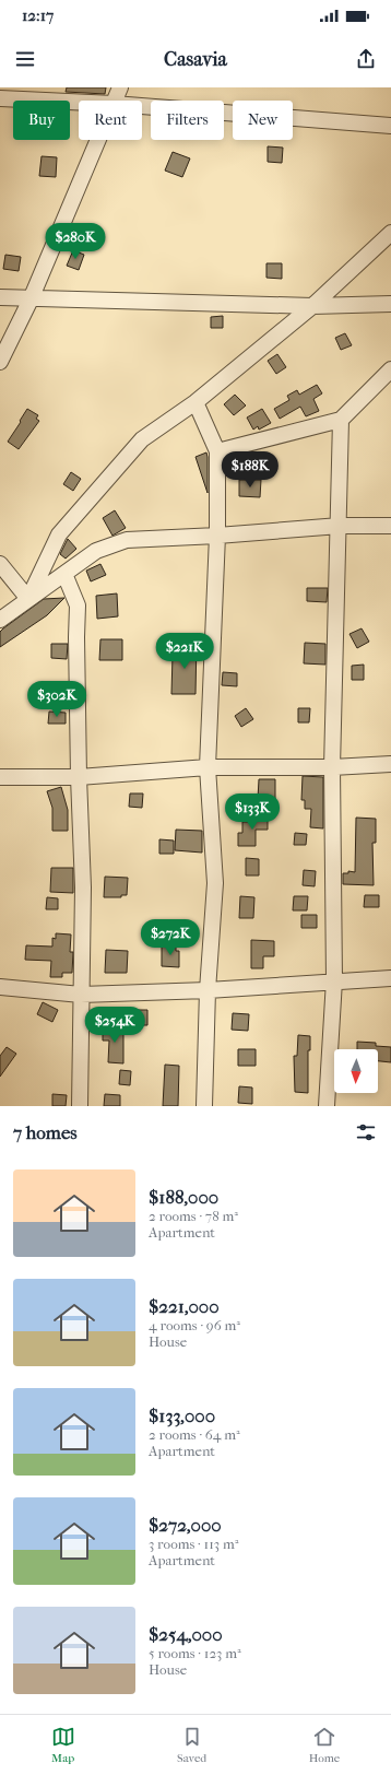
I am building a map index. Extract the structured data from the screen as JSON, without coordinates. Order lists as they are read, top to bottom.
{
  "north": "bottom",
  "page": {
    "status": "12:17",
    "header": "Casavia",
    "chip": [
      "Buy",
      "Rent",
      "Filters",
      "New"
    ],
    "price": [
      "$280K",
      "$188K",
      "$221K",
      "$302K",
      "$133K",
      "$272K",
      "$254K"
    ],
    "heading": "7 homes",
    "list": [
      {
        "name": "$188,000",
        "note": "2 rooms · 78 m² · Apartment"
      },
      {
        "name": "$221,000",
        "note": "4 rooms · 96 m² · House"
      },
      {
        "name": "$133,000",
        "note": "2 rooms · 64 m² · Apartment"
      },
      {
        "name": "$272,000",
        "note": "3 rooms · 113 m² · Apartment"
      },
      {
        "name": "$254,000",
        "note": "5 rooms · 123 m² · House"
      }
    ],
    "tabs": ["Map", "Saved", "Home"]
  }
}
